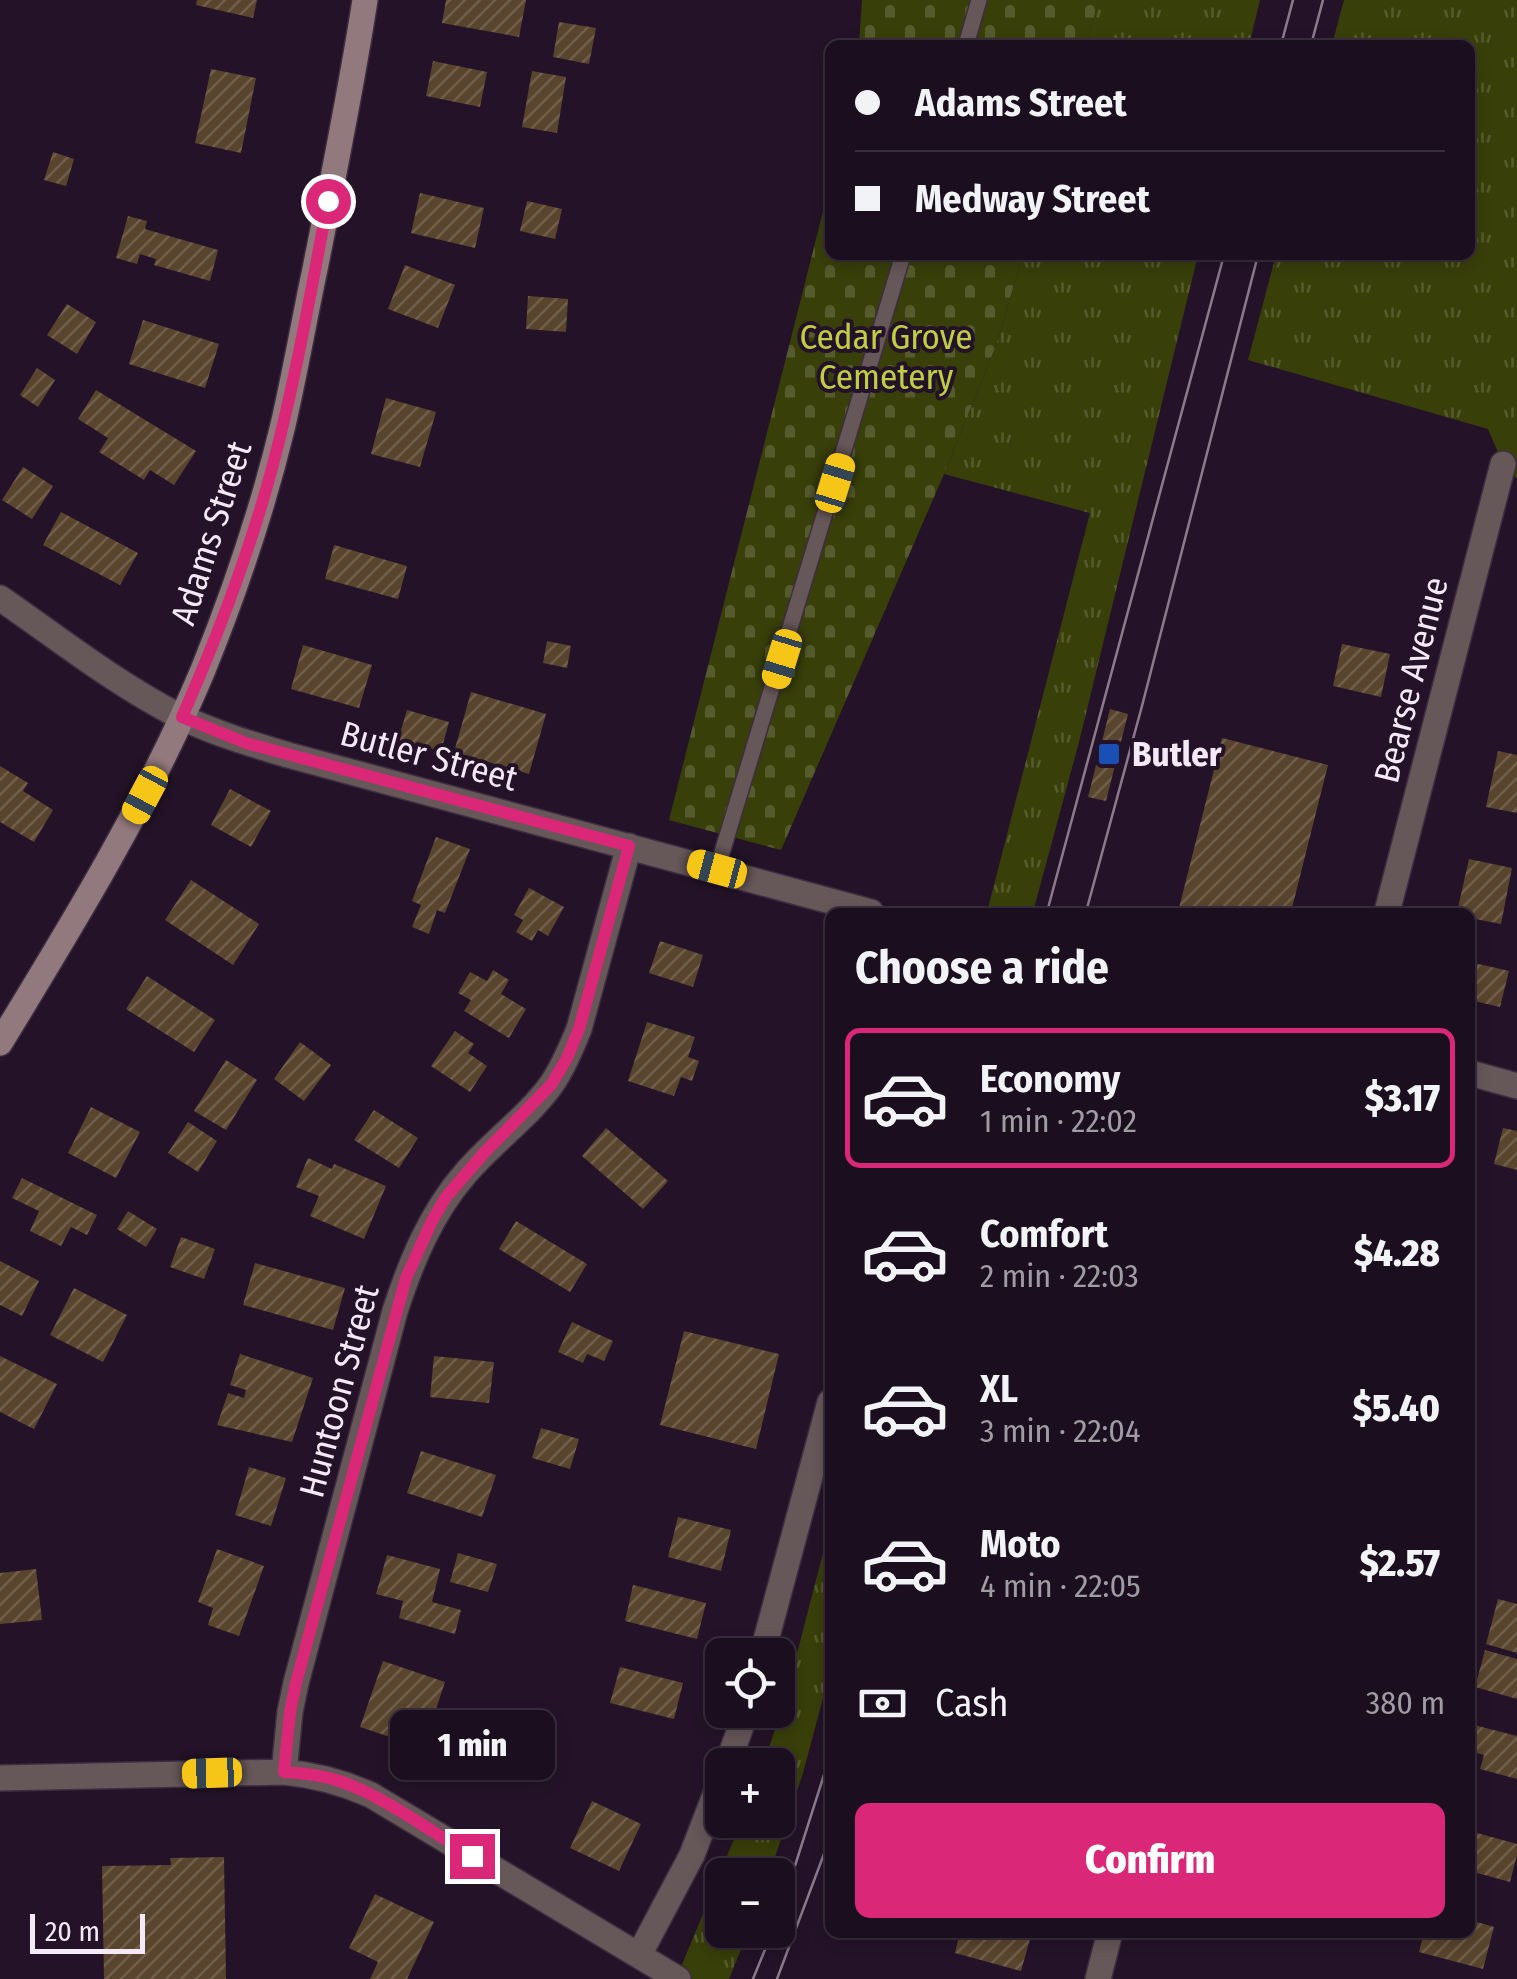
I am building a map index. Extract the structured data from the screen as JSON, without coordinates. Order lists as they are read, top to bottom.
{
  "streets": {
    "main road": ["Adams Street"],
    "street": ["Bearse Avenue", "Butler Street", "Huntoon Street"]
  },
  "crossings": [
    ["Adams Street", "Butler Street"],
    ["Butler Street", "Huntoon Street"]
  ],
  "parks": ["Cedar Grove Cemetery"],
  "places": {
    "transit": ["Butler"]
  },
  "scale_bar": "20 m",
  "page": {
    "banner": ["Adams Street", "Medway Street"],
    "heading": "Choose a ride",
    "list": [
      {
        "name": "Economy",
        "note": "1 min · 22:02",
        "value": "$3.17"
      },
      {
        "name": "Comfort",
        "note": "2 min · 22:03",
        "value": "$4.28"
      },
      {
        "name": "XL",
        "note": "3 min · 22:04",
        "value": "$5.40"
      },
      {
        "name": "Moto",
        "note": "4 min · 22:05",
        "value": "$2.57"
      }
    ],
    "map_buttons": ["+", "−"],
    "pay": ["Cash", "380 m"],
    "bubble": "1 min",
    "buttons": "Confirm",
    "scale": "20 m"
  }
}
